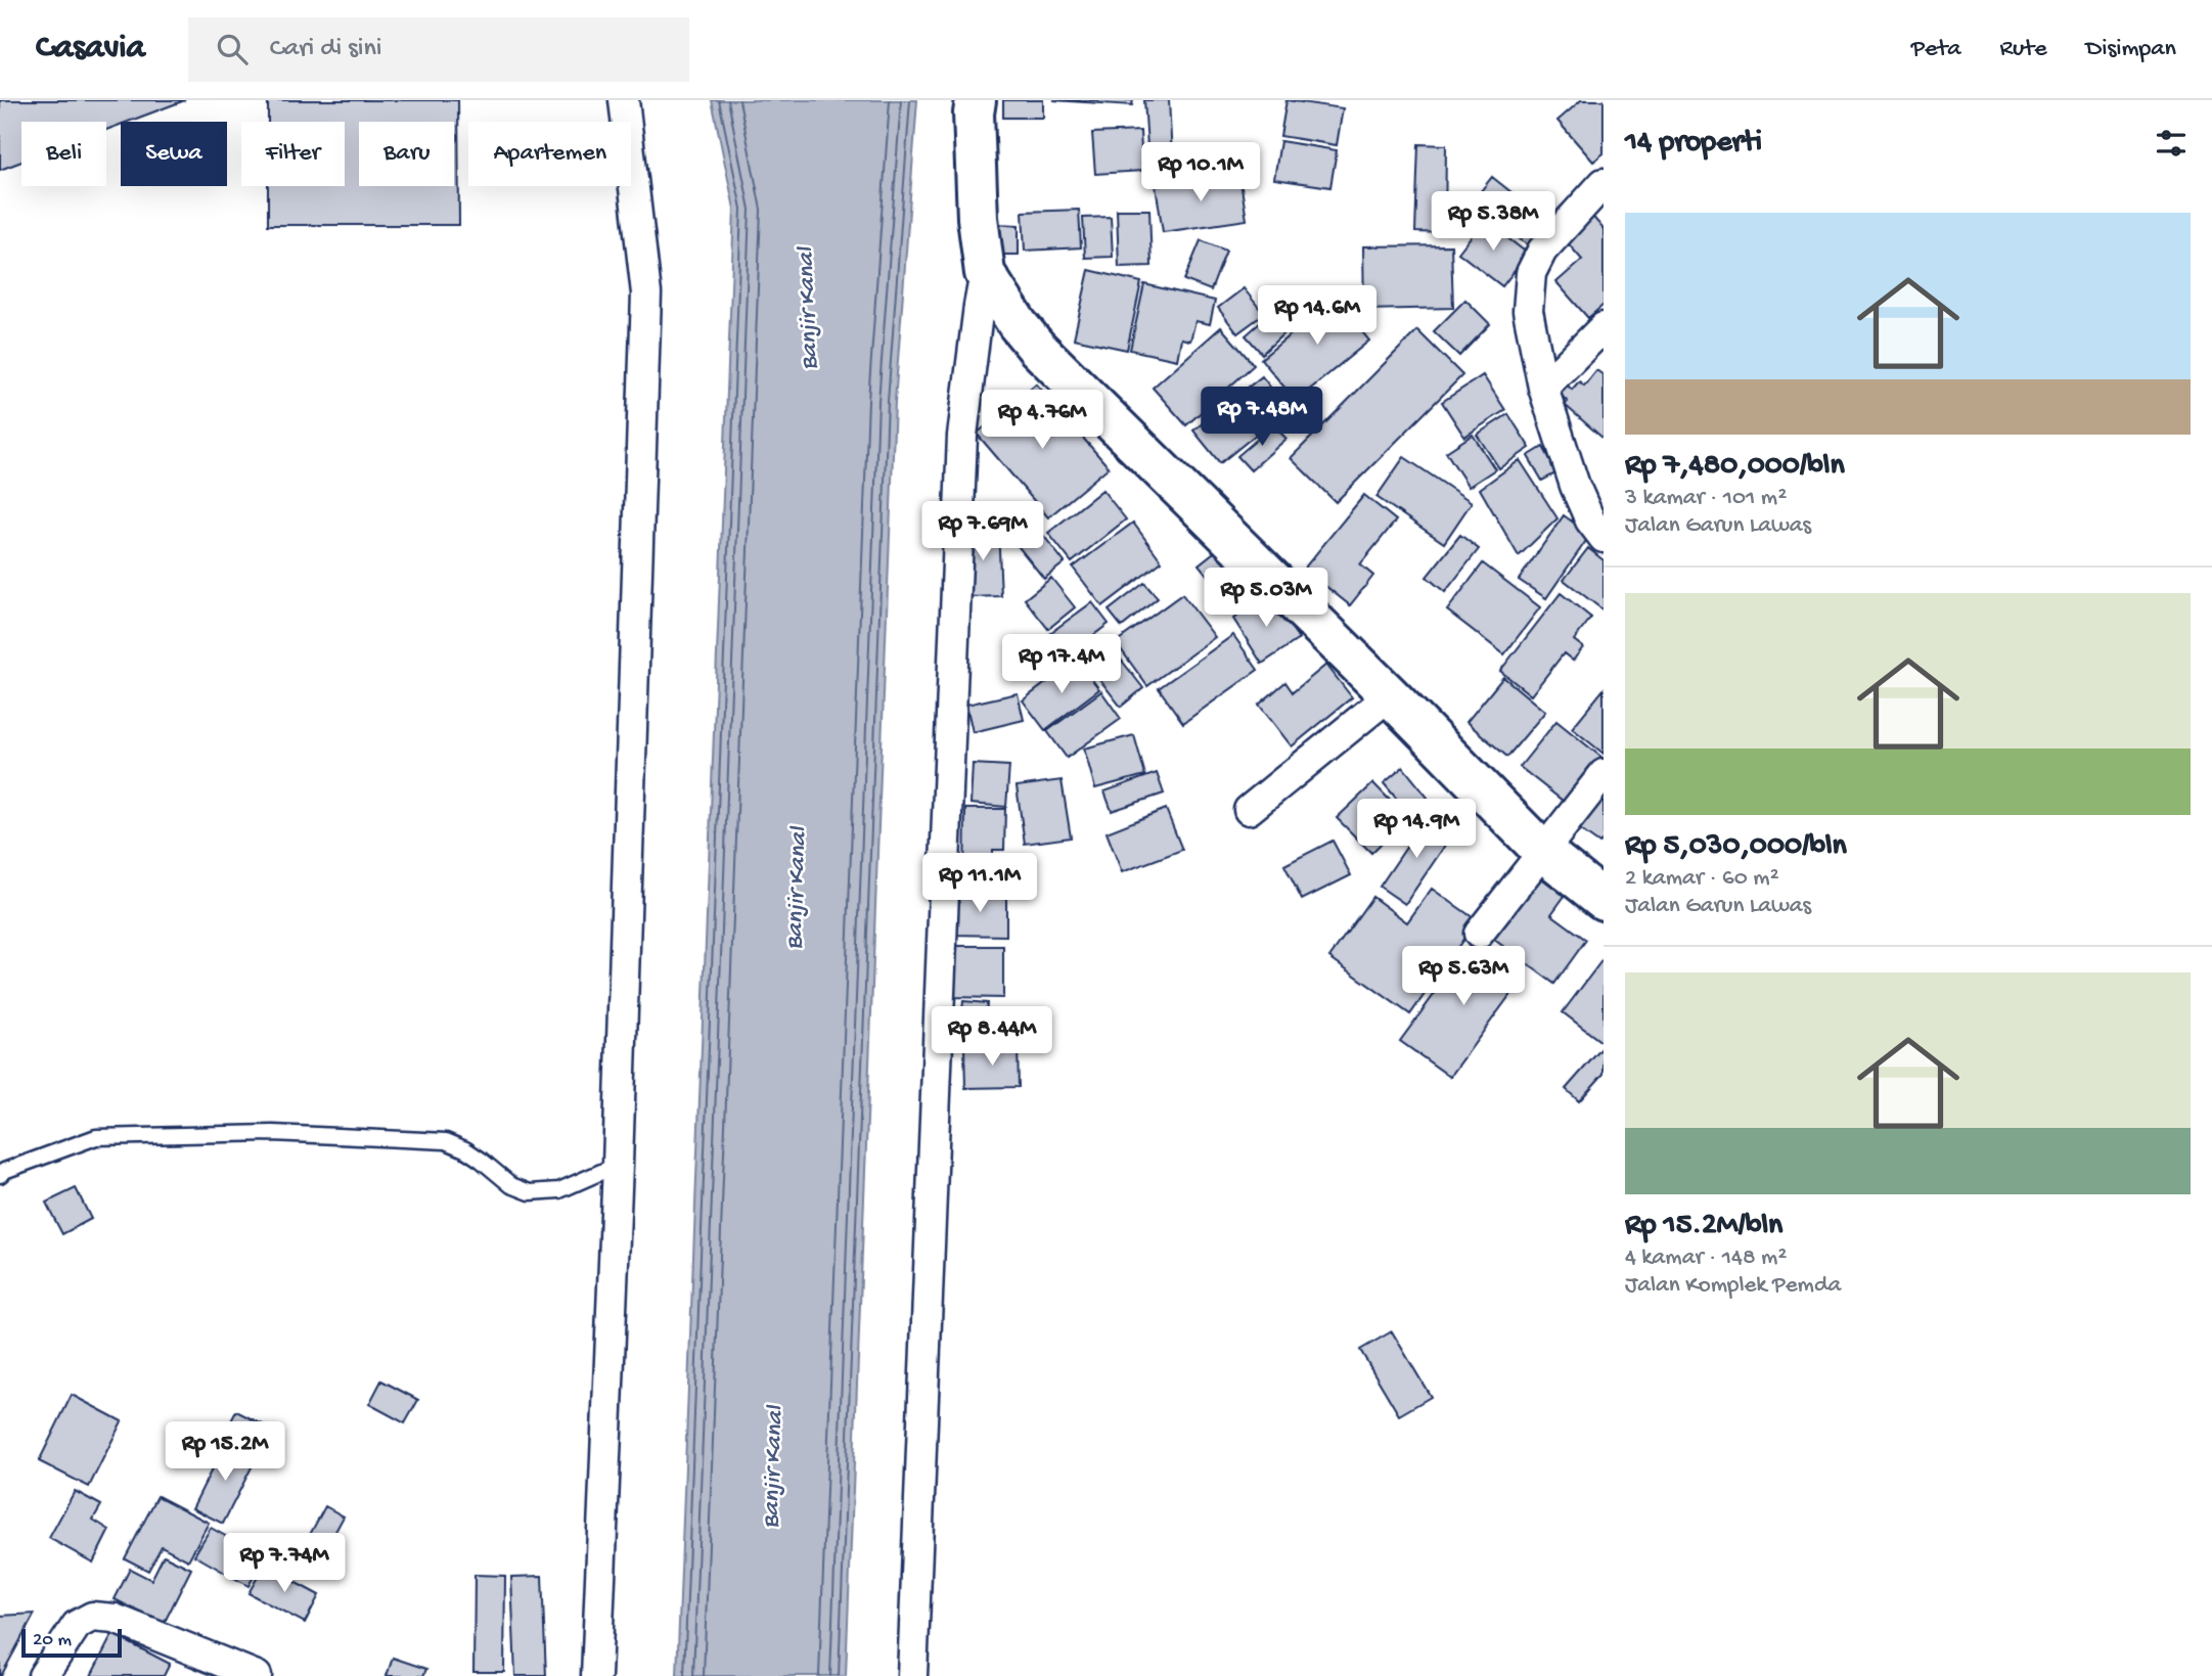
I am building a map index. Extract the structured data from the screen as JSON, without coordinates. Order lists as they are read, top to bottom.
{
  "water": ["Banjir Kanal"],
  "scale_bar": "20 m",
  "page": {
    "header": "Casavia",
    "search": "Cari di sini",
    "nav": ["Peta", "Rute", "Disimpan"],
    "heading": "14 properti",
    "chip": [
      "Beli",
      "Sewa",
      "Filter",
      "Baru",
      "Apartemen"
    ],
    "price": [
      "Rp 10.1M",
      "Rp 5.38M",
      "Rp 14.6M",
      "Rp 7.48M",
      "Rp 4.76M",
      "Rp 7.69M",
      "Rp 5.03M",
      "Rp 17.4M",
      "Rp 14.9M",
      "Rp 11.1M",
      "Rp 5.63M",
      "Rp 8.44M",
      "Rp 15.2M",
      "Rp 7.74M"
    ],
    "list": [
      {
        "name": "Rp 7,480,000/bln",
        "note": "3 kamar · 101 m² · Jalan Garun Lawas"
      },
      {
        "name": "Rp 5,030,000/bln",
        "note": "2 kamar · 60 m² · Jalan Garun Lawas"
      },
      {
        "name": "Rp 15.2M/bln",
        "note": "4 kamar · 148 m² · Jalan Komplek Pemda"
      }
    ],
    "scale": "20 m"
  }
}
